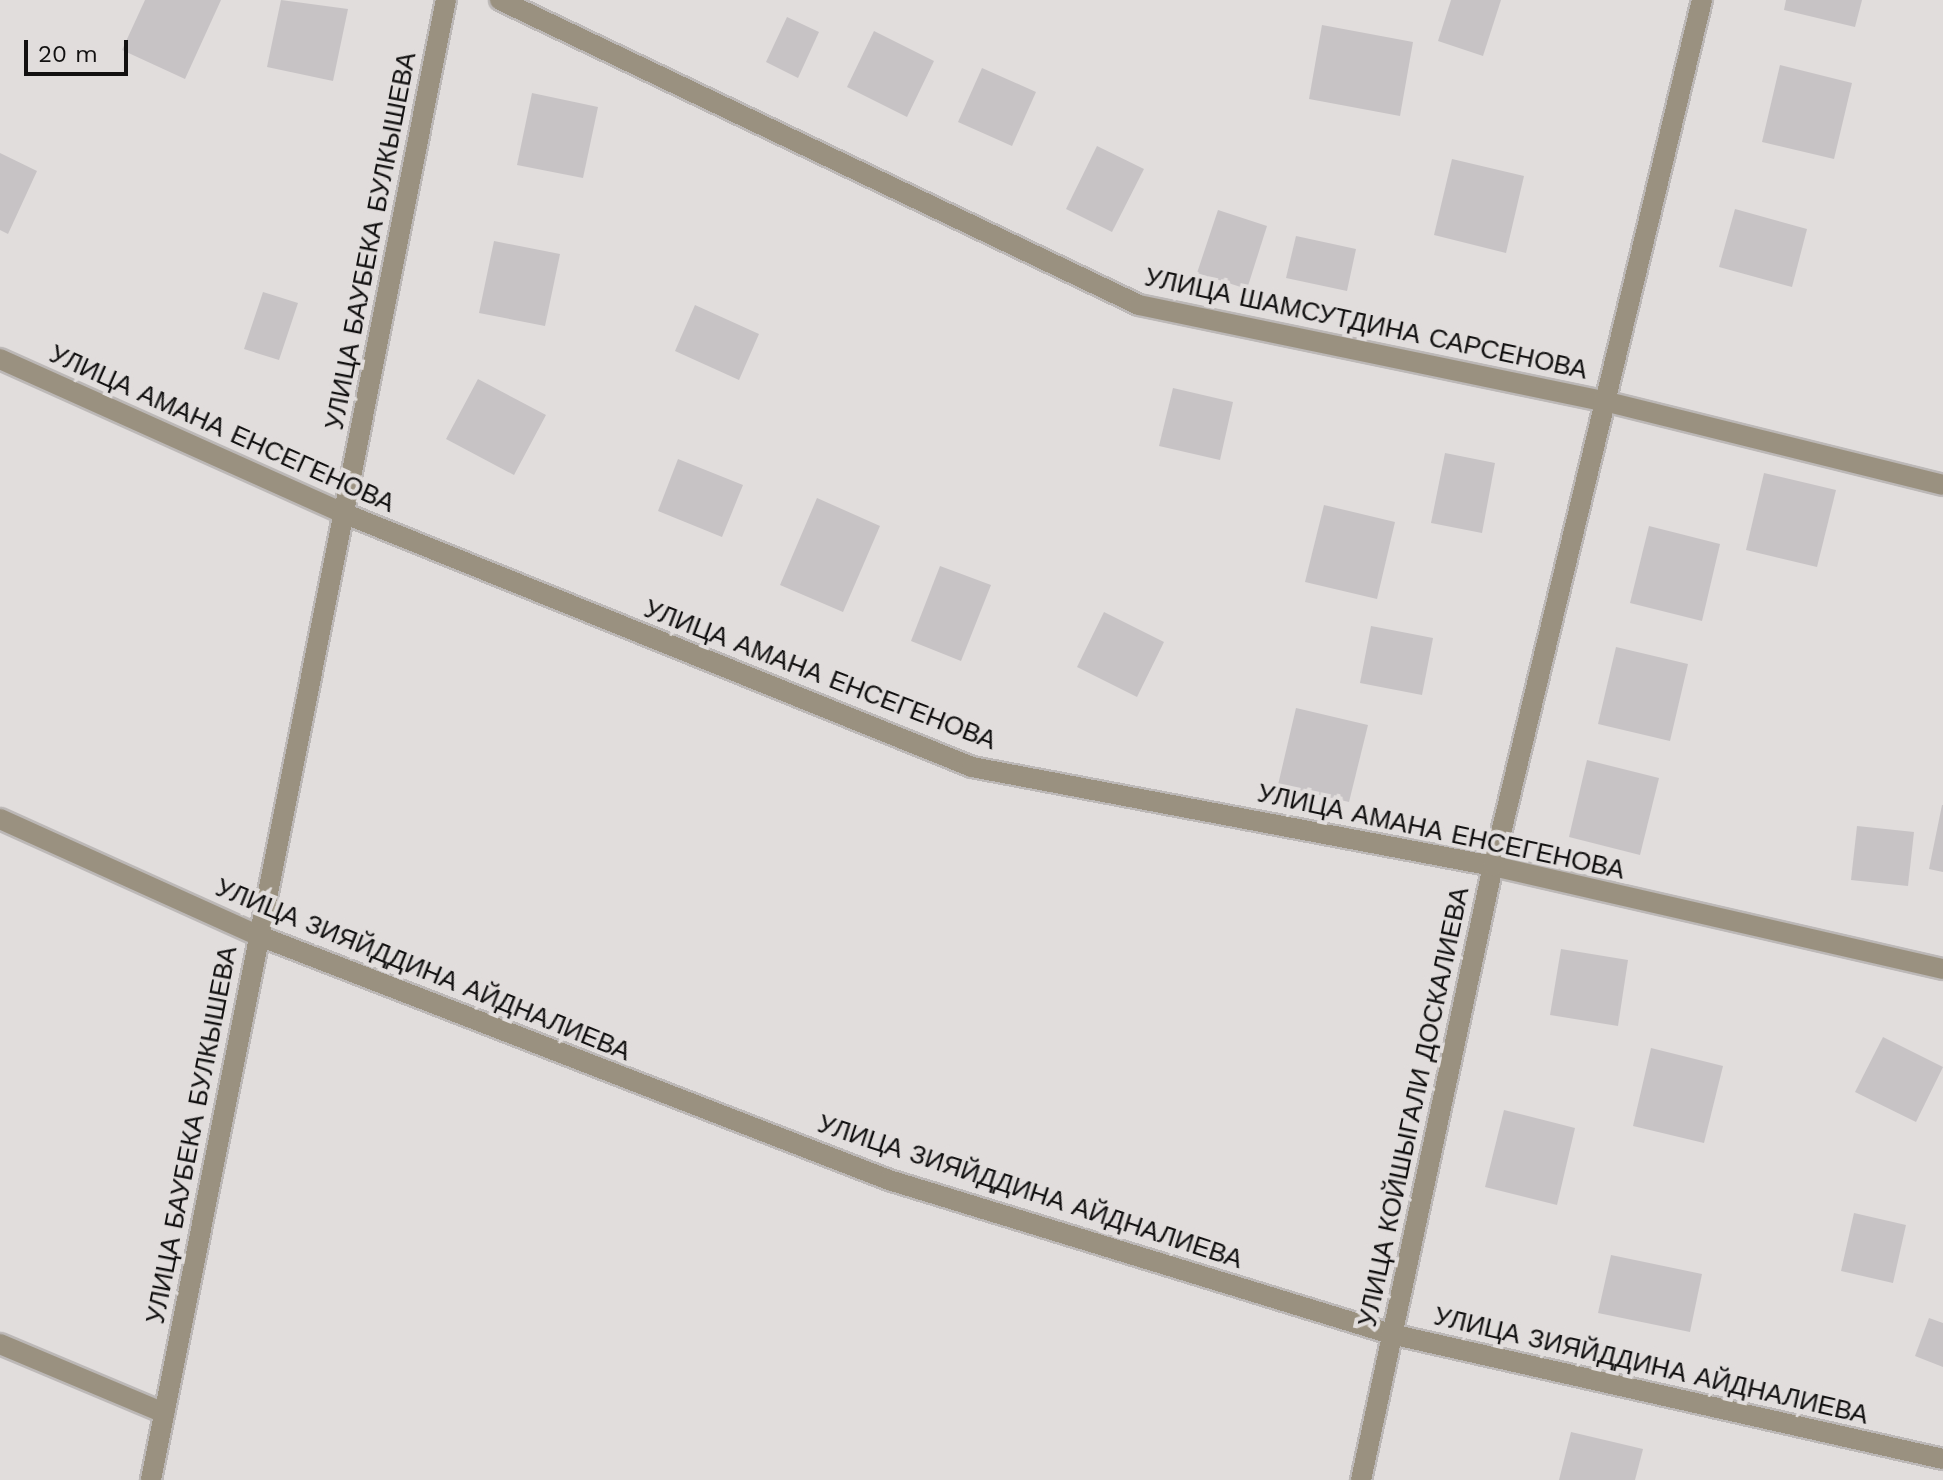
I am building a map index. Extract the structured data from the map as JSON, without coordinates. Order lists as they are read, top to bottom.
{
  "streets": {
    "street": [
      "УЛИЦА БАУБЕКА БУЛКЫШЕВА",
      "УЛИЦА ШАМСУТДИНА САРСЕНОВА",
      "УЛИЦА АМАНА ЕНСЕГЕНОВА",
      "УЛИЦА ЗИЯЙДДИНА АЙДНАЛИЕВА",
      "УЛИЦА КОЙШЫГАЛИ ДОСКАЛИЕВА"
    ]
  },
  "crossings": [
    ["УЛИЦА БАУБЕКА БУЛКЫШЕВА", "УЛИЦА АМАНА ЕНСЕГЕНОВА"],
    ["УЛИЦА БАУБЕКА БУЛКЫШЕВА", "УЛИЦА ЗИЯЙДДИНА АЙДНАЛИЕВА"],
    ["УЛИЦА ШАМСУТДИНА САРСЕНОВА", "УЛИЦА КОЙШЫГАЛИ ДОСКАЛИЕВА"],
    ["УЛИЦА АМАНА ЕНСЕГЕНОВА", "УЛИЦА КОЙШЫГАЛИ ДОСКАЛИЕВА"],
    ["УЛИЦА ЗИЯЙДДИНА АЙДНАЛИЕВА", "УЛИЦА КОЙШЫГАЛИ ДОСКАЛИЕВА"]
  ],
  "scale_bar": "20 m"
}
